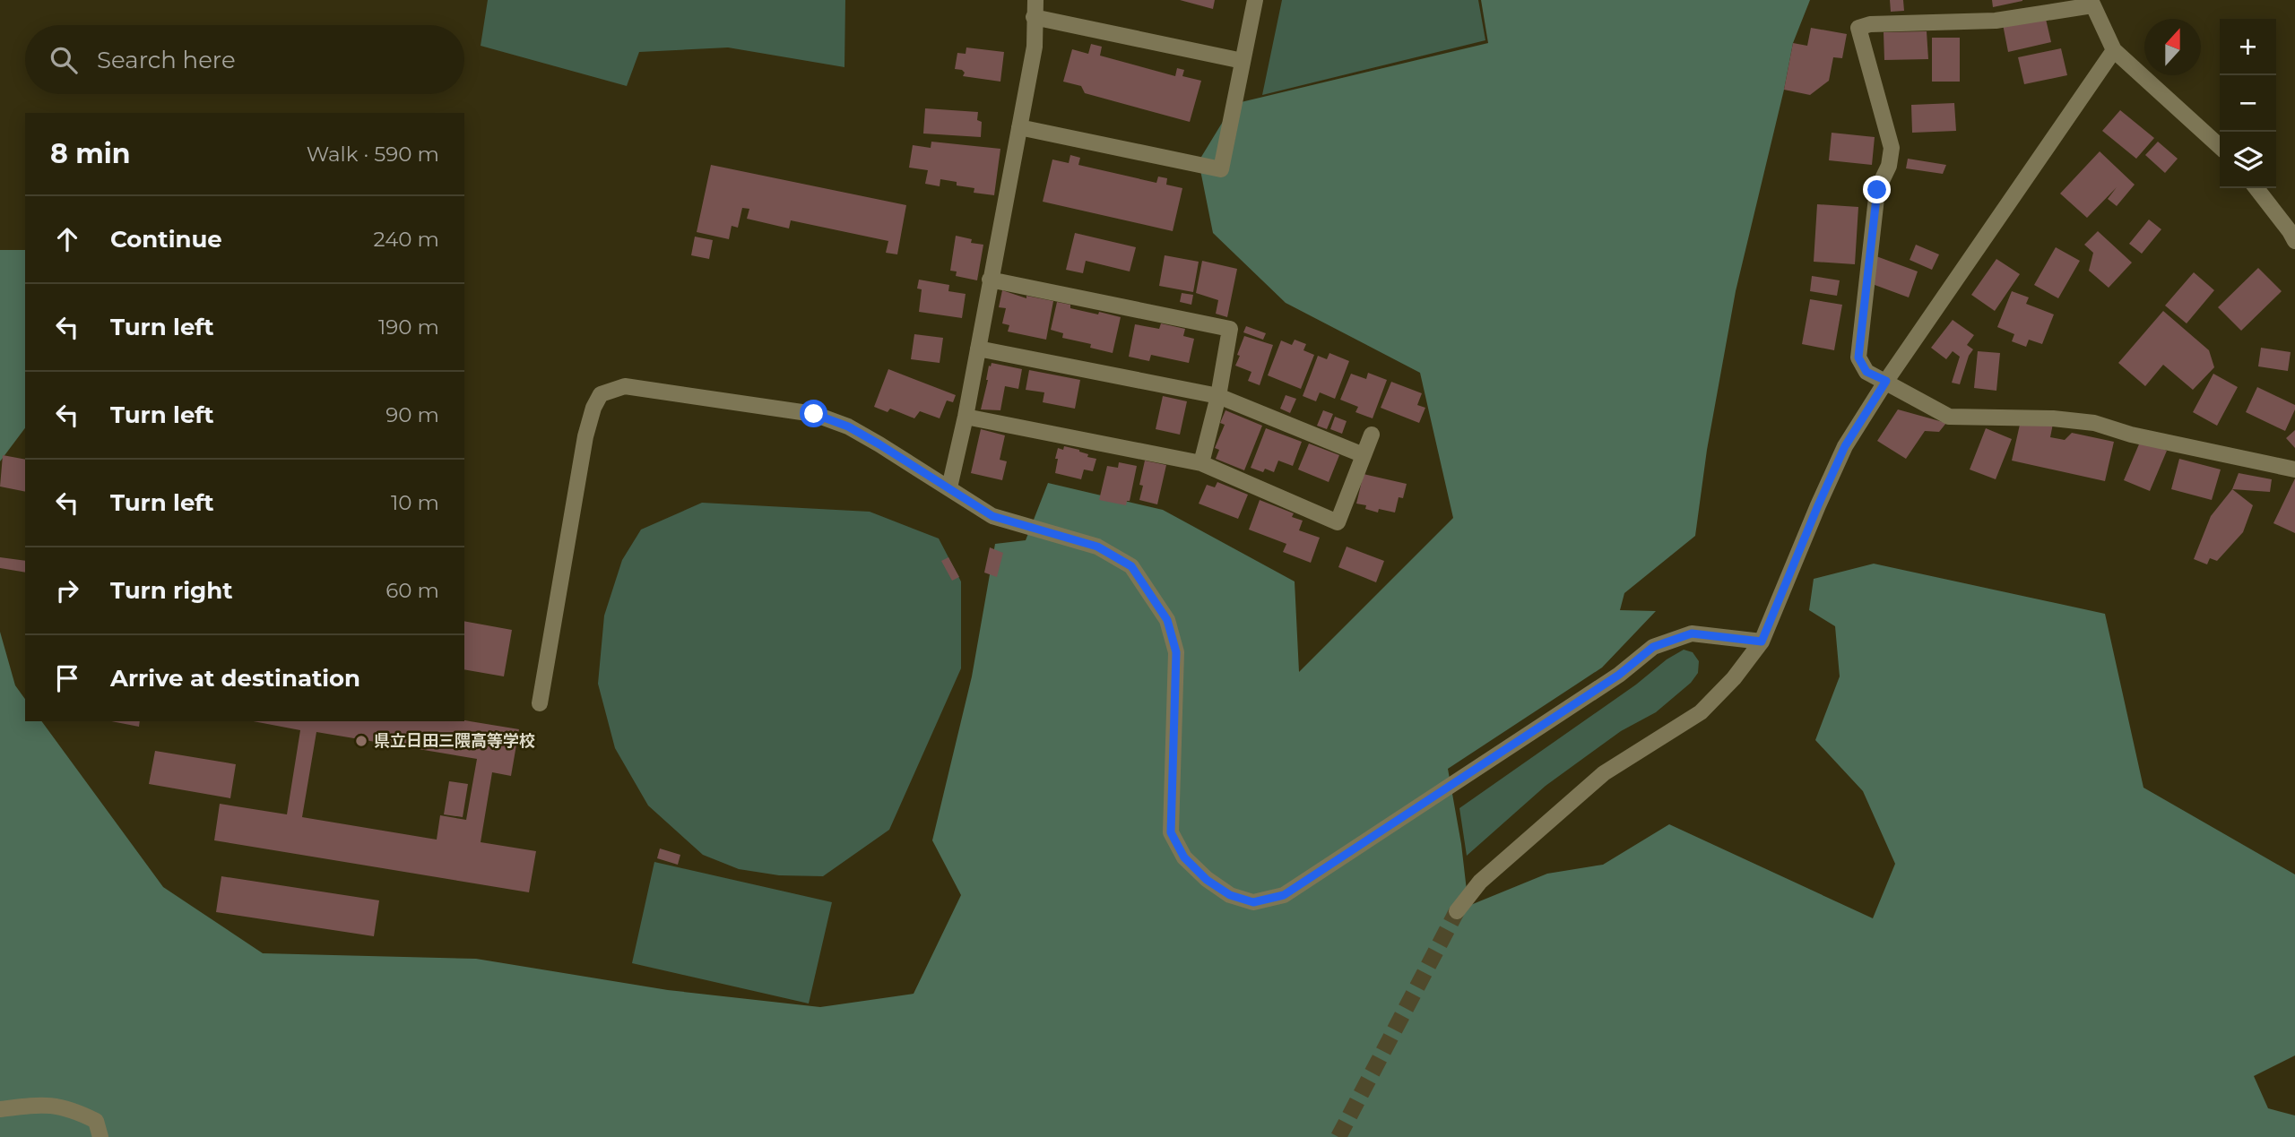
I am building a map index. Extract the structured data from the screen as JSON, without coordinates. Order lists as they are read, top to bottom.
{
  "places": ["県立日田三隈高等学校"],
  "north": "top",
  "page": {
    "map_buttons": ["+", "−"],
    "search": "Search here",
    "heading": ["8 min", "Walk · 590 m"],
    "list": [
      ["Continue", "240 m"],
      ["Turn left", "190 m"],
      ["Turn left", "90 m"],
      ["Turn left", "10 m"],
      ["Turn right", "60 m"],
      "Arrive at destination"
    ]
  }
}
